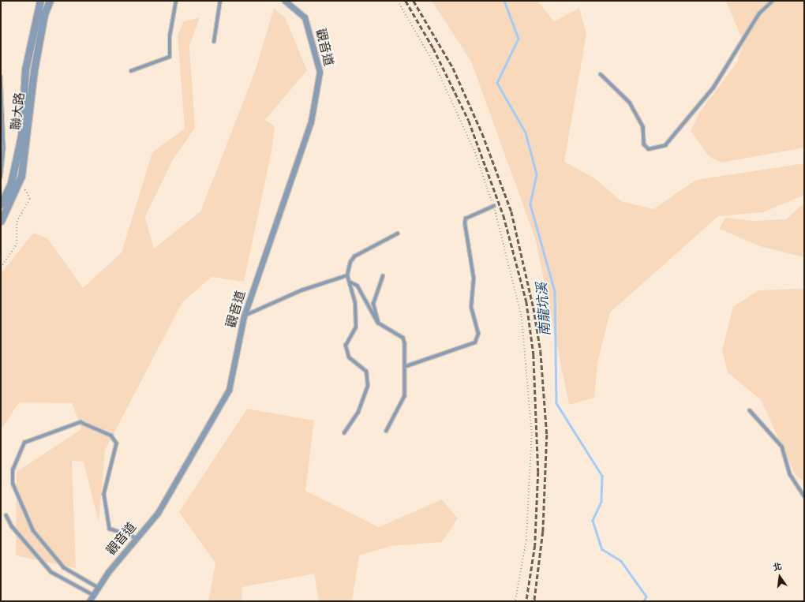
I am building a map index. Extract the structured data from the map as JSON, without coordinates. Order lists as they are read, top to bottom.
{
  "streets": {
    "street": ["觀音道", "聯大路"]
  },
  "water": ["南龍坑溪"],
  "north": "top"
}
